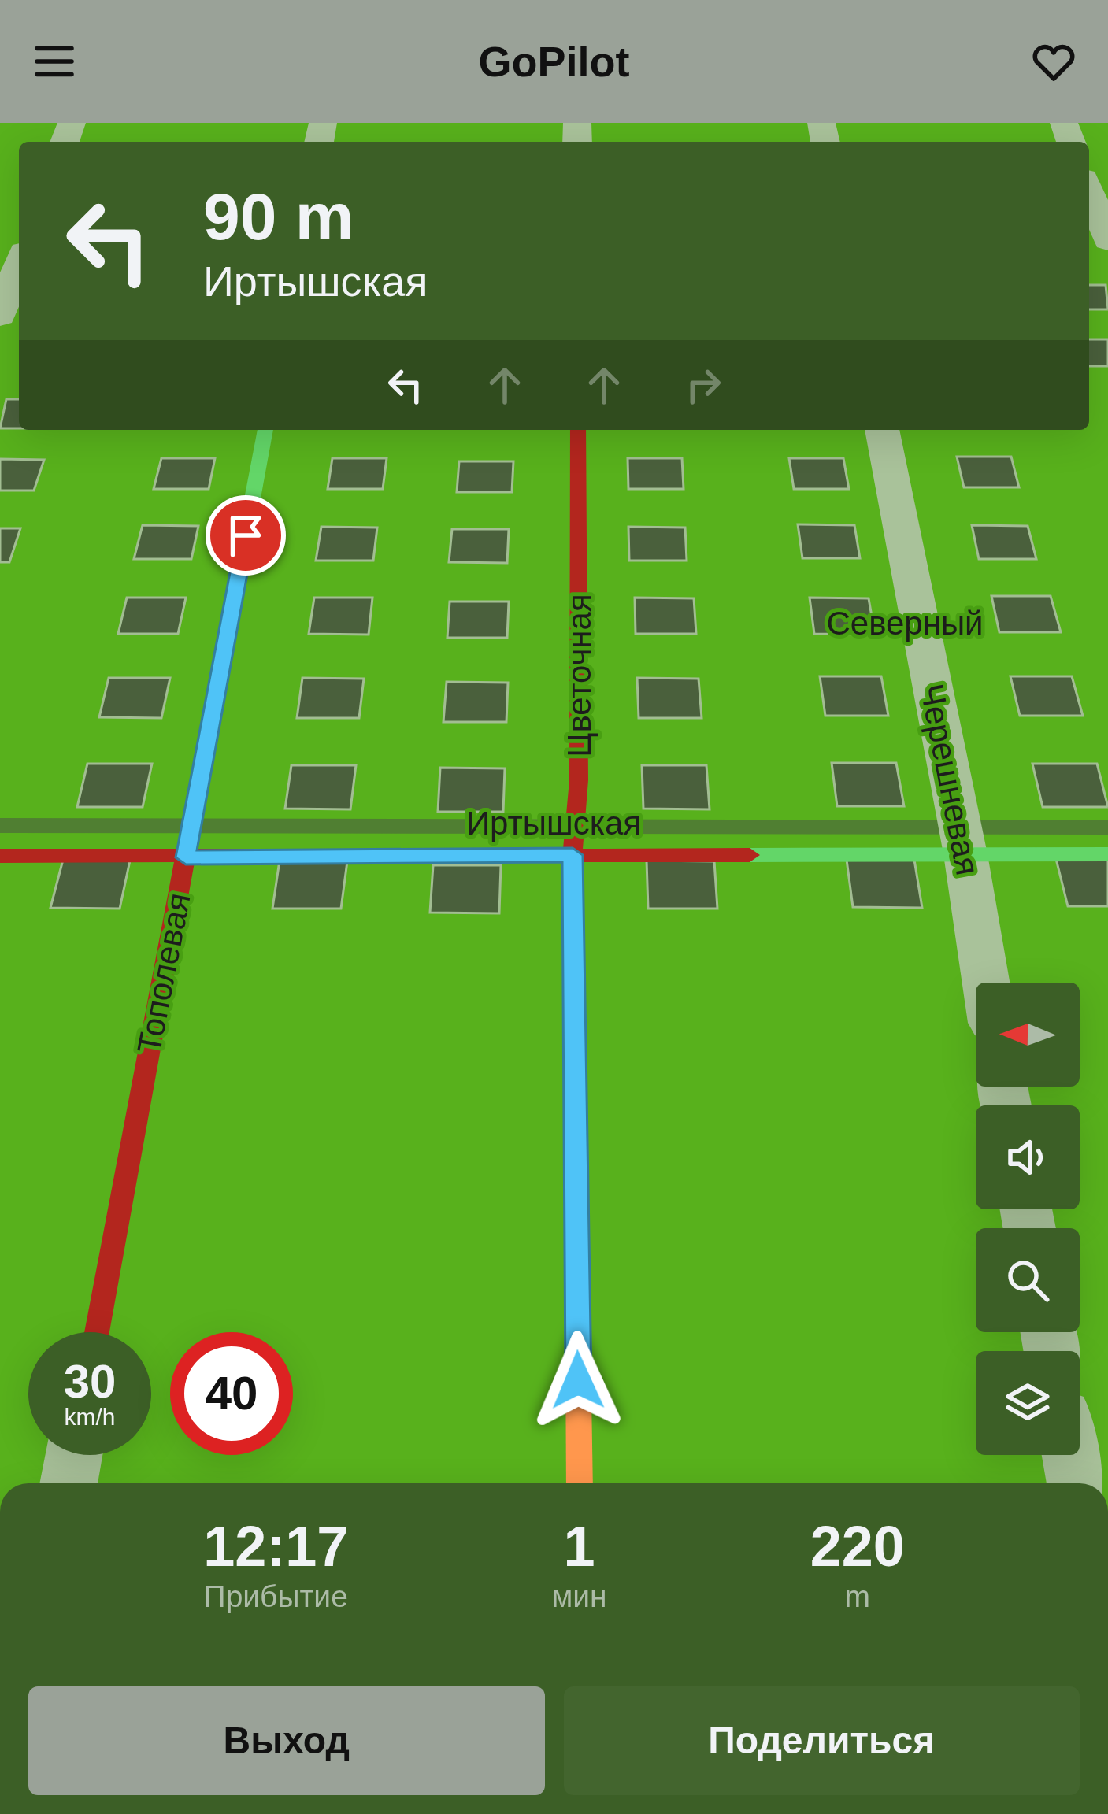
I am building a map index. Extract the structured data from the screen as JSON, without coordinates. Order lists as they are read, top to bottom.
{
  "streets": {
    "street": [
      "Цветочная",
      "Черешневая",
      "Иртышская",
      "Тополевая"
    ]
  },
  "crossings": [
    ["Цветочная", "Иртышская"],
    ["Черешневая", "Иртышская"],
    ["Иртышская", "Тополевая"]
  ],
  "parks": ["Северный"],
  "north": "left",
  "page": {
    "header": "GoPilot",
    "turn": ["90 m", "Иртышская"],
    "speed": "30 km/h",
    "limit": "40",
    "eta": [
      "12:17",
      "Прибытие",
      "1",
      "мин",
      "220",
      "m"
    ],
    "buttons": ["Выход", "Поделиться"]
  }
}
